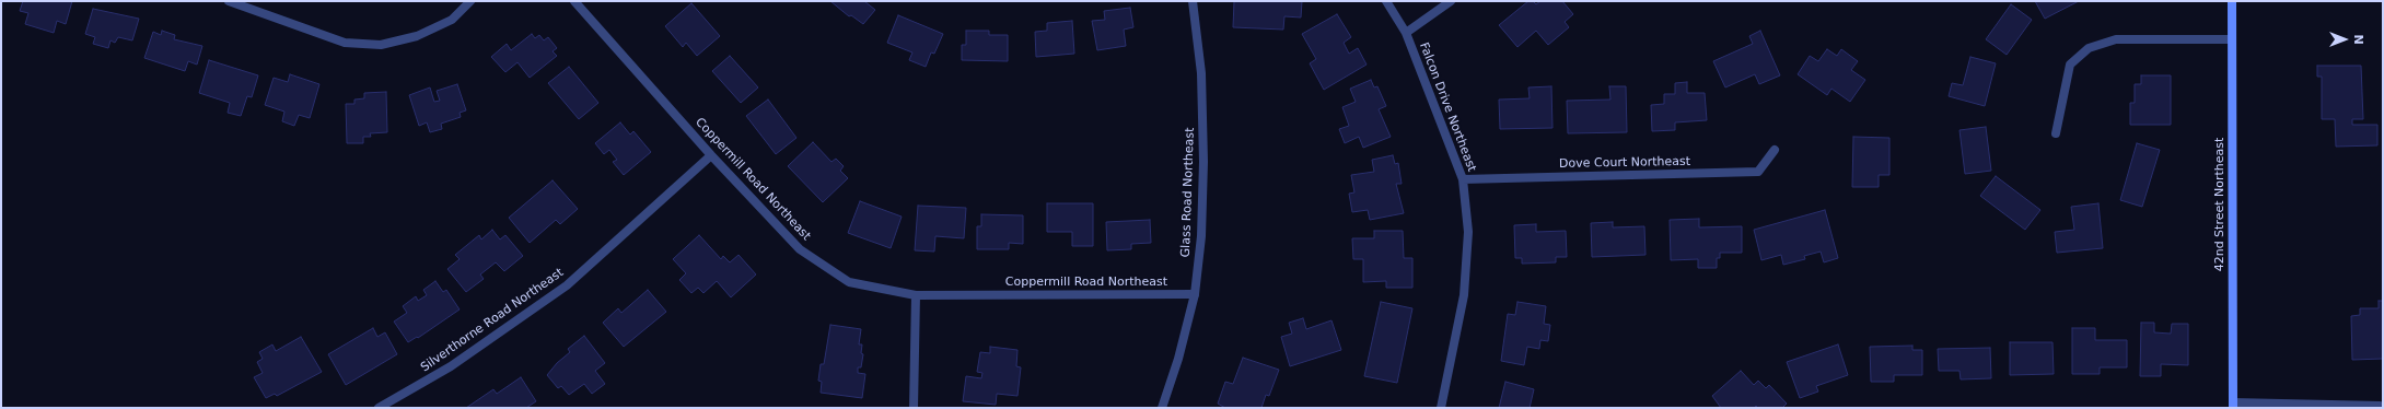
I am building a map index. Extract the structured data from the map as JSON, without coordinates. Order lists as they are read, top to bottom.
{
  "streets": {
    "main road": ["42nd Street Northeast"],
    "street": [
      "Falcon Drive Northeast",
      "Dove Court Northeast",
      "Coppermill Road Northeast",
      "Glass Road Northeast",
      "Silverthorne Road Northeast"
    ]
  },
  "crossings": [
    ["Falcon Drive Northeast", "Dove Court Northeast"],
    ["Coppermill Road Northeast", "Glass Road Northeast"],
    ["Coppermill Road Northeast", "Silverthorne Road Northeast"]
  ],
  "north": "right"
}
